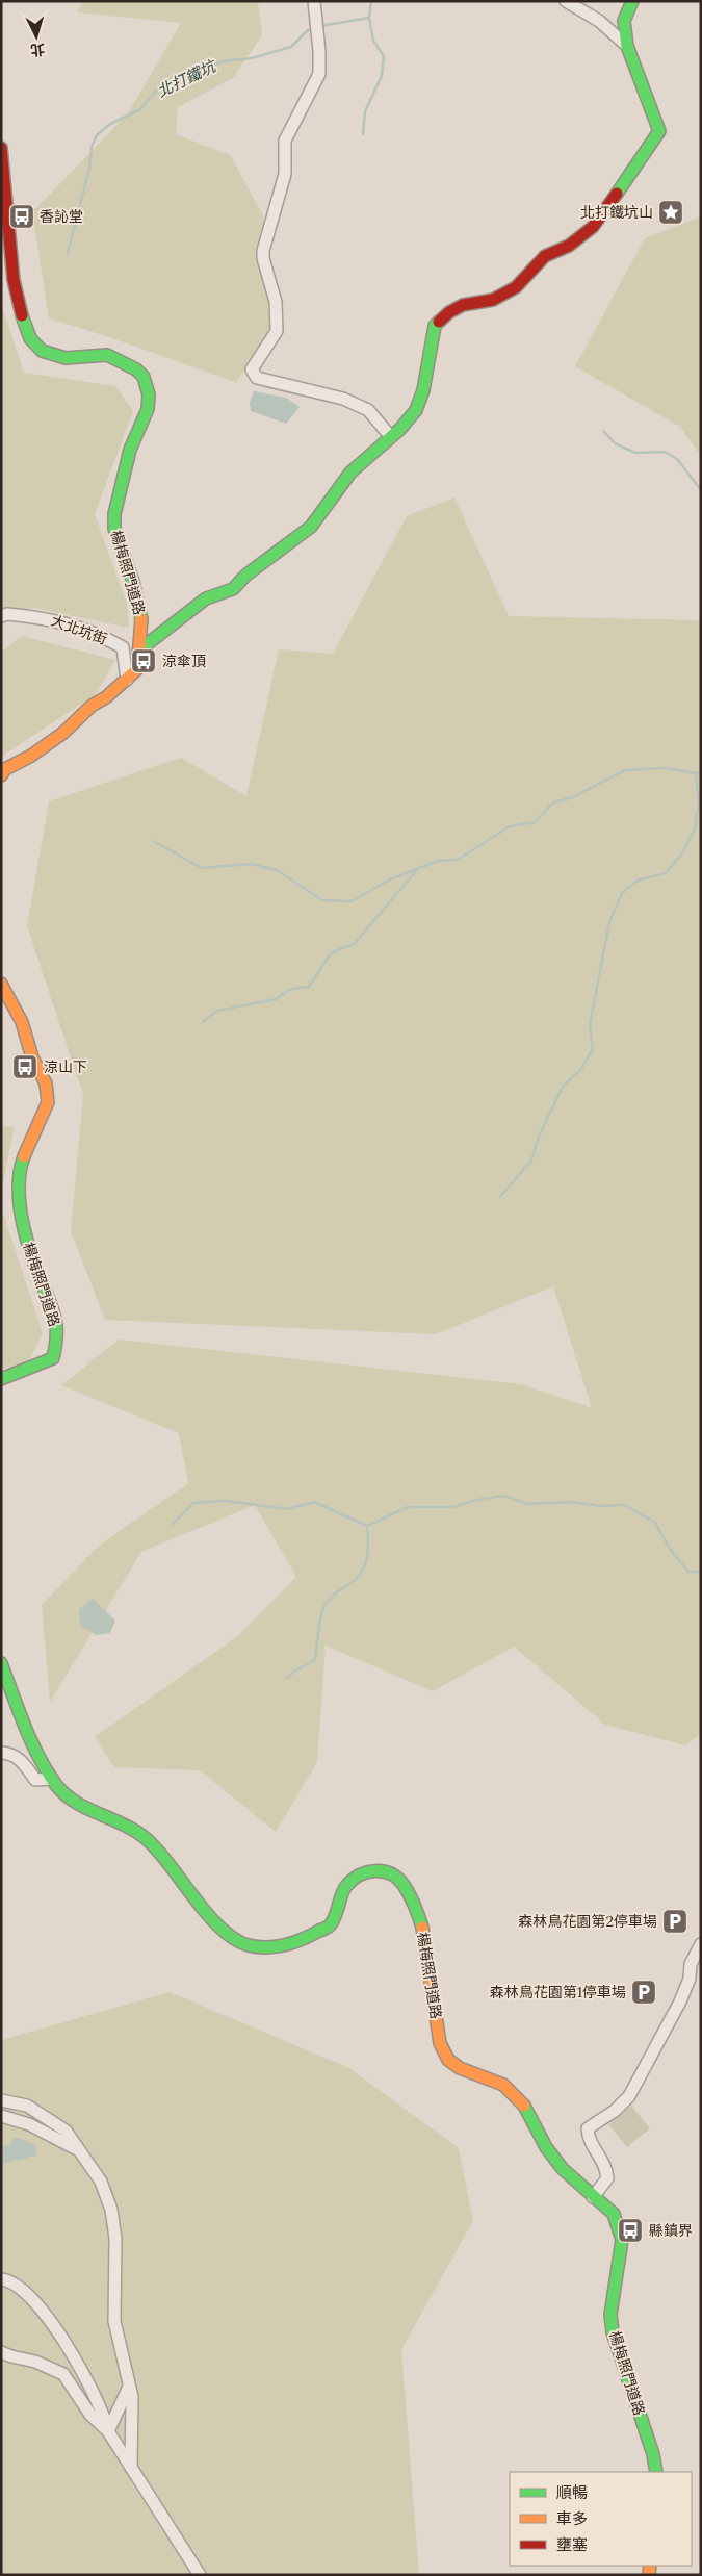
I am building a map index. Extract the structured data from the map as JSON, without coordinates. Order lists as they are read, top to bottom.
{
  "streets": {
    "street": ["楊梅照門道路", "大北坑街"]
  },
  "crossings": [
    ["楊梅照門道路", "大北坑街"]
  ],
  "water": ["北打鐵坑"],
  "places": {
    "place": ["北打鐵坑山"],
    "bus stop": [
      "香訫堂",
      "涼傘頂",
      "涼山下",
      "縣鎮界"
    ],
    "parking": ["森林鳥花園第2停車場", "森林鳥花園第1停車場"]
  },
  "legend": ["順暢", "車多", "壅塞"],
  "north": "bottom"
}
